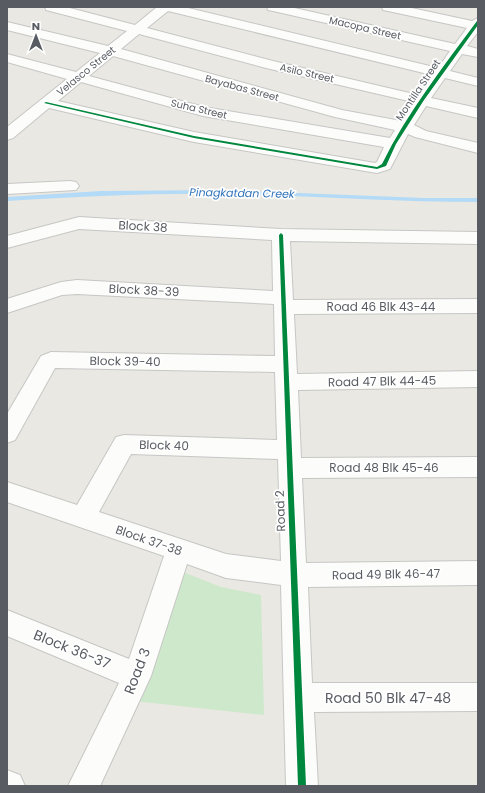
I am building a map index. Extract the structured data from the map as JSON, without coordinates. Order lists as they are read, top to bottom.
{
  "streets": {
    "street": [
      "Macopa Street",
      "Velasco Street",
      "Asilo Street",
      "Bayabas Street",
      "Montilla Street",
      "Suha Street",
      "Block 38",
      "Block 38-39",
      "Road 46 Blk 43-44",
      "Block 39-40",
      "Road 47 Blk 44-45",
      "Block 40",
      "Road 48 Blk 45-46",
      "Road 2",
      "Block 37-38",
      "Road 49 Blk 46-47",
      "Block 36-37",
      "Road 3",
      "Road 50 Blk 47-48"
    ]
  },
  "crossings": [
    ["Macopa Street", "Montilla Street"],
    ["Velasco Street", "Asilo Street"],
    ["Velasco Street", "Bayabas Street"],
    ["Velasco Street", "Montilla Street"],
    ["Velasco Street", "Suha Street"],
    ["Asilo Street", "Montilla Street"],
    ["Bayabas Street", "Montilla Street"],
    ["Montilla Street", "Suha Street"],
    ["Block 38", "Road 2"],
    ["Block 38-39", "Road 46 Blk 43-44"],
    ["Block 38-39", "Road 2"],
    ["Road 46 Blk 43-44", "Road 2"],
    ["Block 39-40", "Road 47 Blk 44-45"],
    ["Block 39-40", "Road 2"],
    ["Road 47 Blk 44-45", "Road 2"],
    ["Block 40", "Road 48 Blk 45-46"],
    ["Block 40", "Road 2"],
    ["Block 40", "Block 37-38"],
    ["Road 48 Blk 45-46", "Road 2"],
    ["Road 2", "Block 37-38"],
    ["Road 2", "Road 49 Blk 46-47"],
    ["Road 2", "Road 50 Blk 47-48"],
    ["Block 37-38", "Road 49 Blk 46-47"],
    ["Block 37-38", "Road 3"],
    ["Block 36-37", "Road 3"]
  ],
  "water": ["Pinagkatdan Creek"],
  "north": "top"
}
